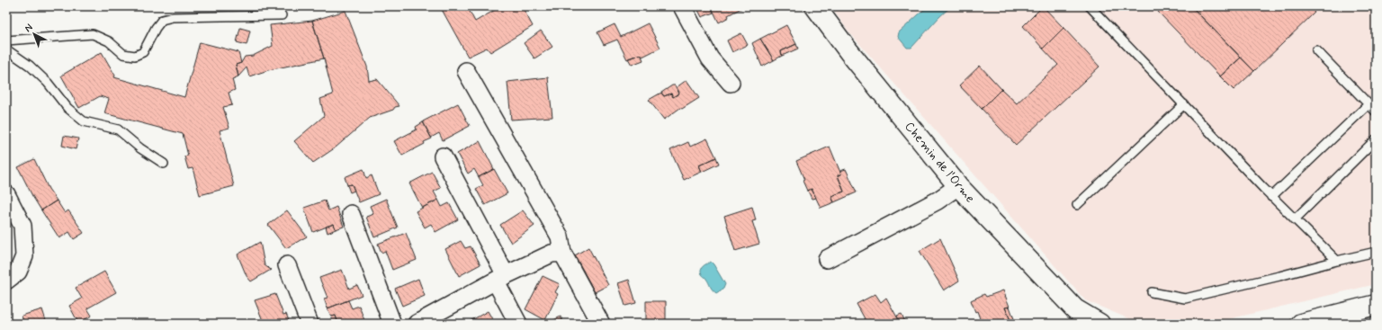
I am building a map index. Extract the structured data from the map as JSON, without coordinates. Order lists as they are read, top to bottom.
{
  "streets": {
    "street": ["Chemin de l'Orme"]
  },
  "north": "top left"
}
